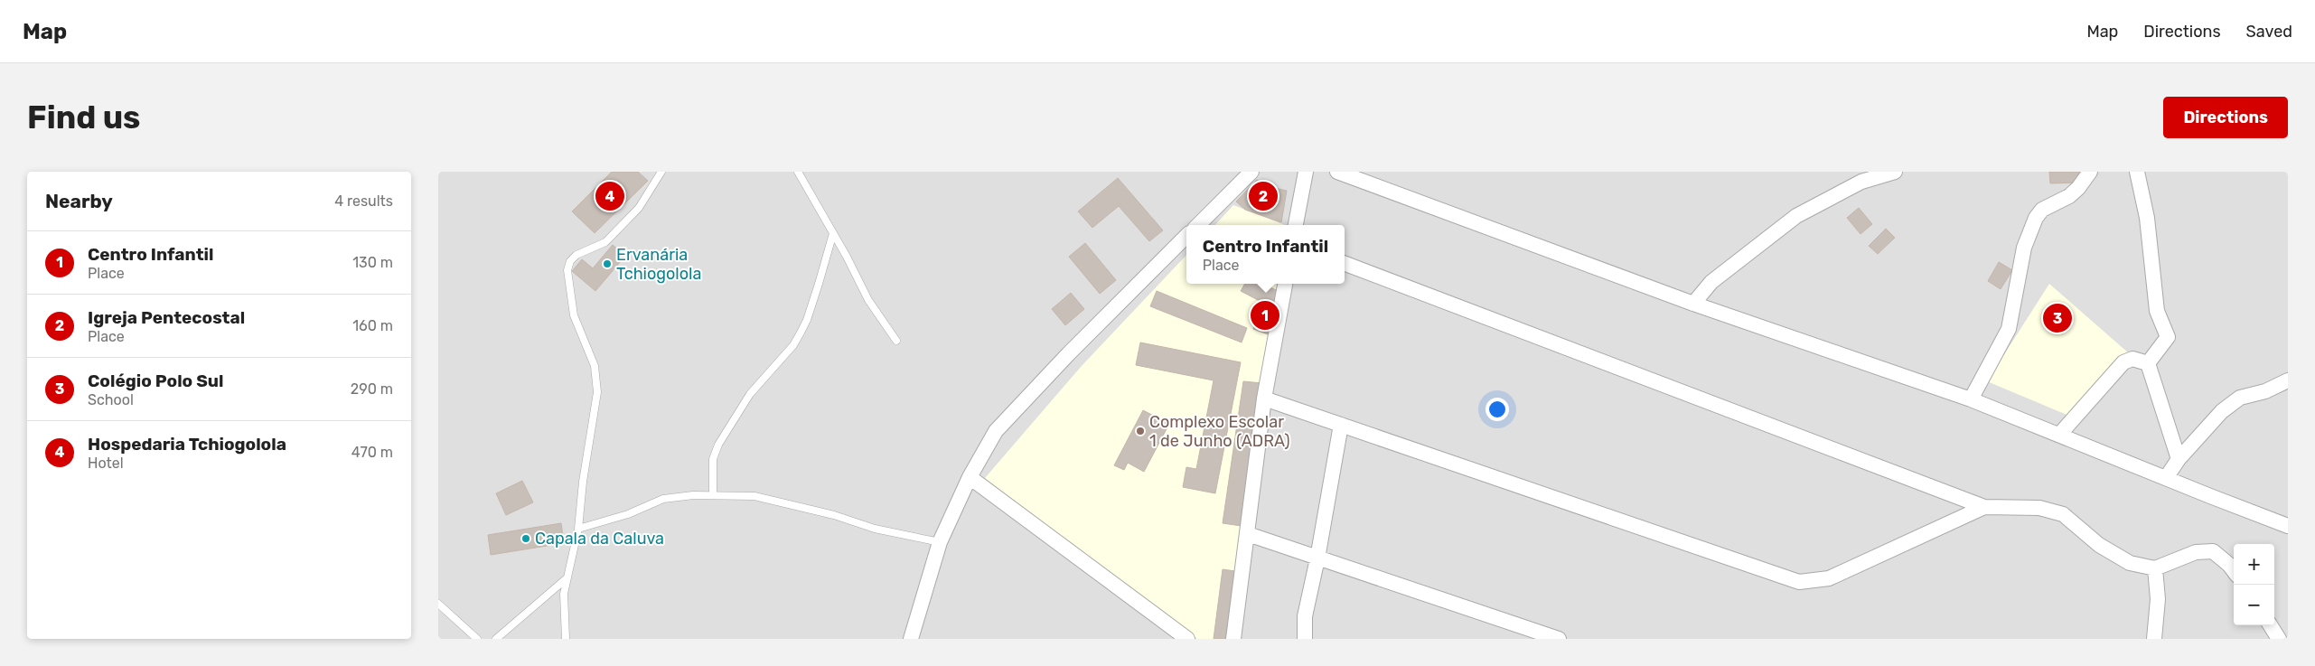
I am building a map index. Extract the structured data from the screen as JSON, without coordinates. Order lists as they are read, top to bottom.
{
  "places": ["Ervanária Tchiogolola", "Complexo Escolar 1 de Junho (ADRA)", "Capala da Caluva"],
  "page": {
    "header": "Map",
    "nav": ["Map", "Directions", "Saved"],
    "buttons": "Directions",
    "title": "Find us",
    "heading": ["Nearby", "4 results"],
    "pins": [
      "2",
      "4",
      "1",
      "3"
    ],
    "popup": ["Centro Infantil", "Place"],
    "list": [
      {
        "mark": "1",
        "name": "Centro Infantil",
        "note": "Place",
        "value": "130 m"
      },
      {
        "mark": "2",
        "name": "Igreja Pentecostal",
        "note": "Place",
        "value": "160 m"
      },
      {
        "mark": "3",
        "name": "Colégio Polo Sul",
        "note": "School",
        "value": "290 m"
      },
      {
        "mark": "4",
        "name": "Hospedaria Tchiogolola",
        "note": "Hotel",
        "value": "470 m"
      }
    ],
    "map_buttons": ["+", "−"]
  }
}
